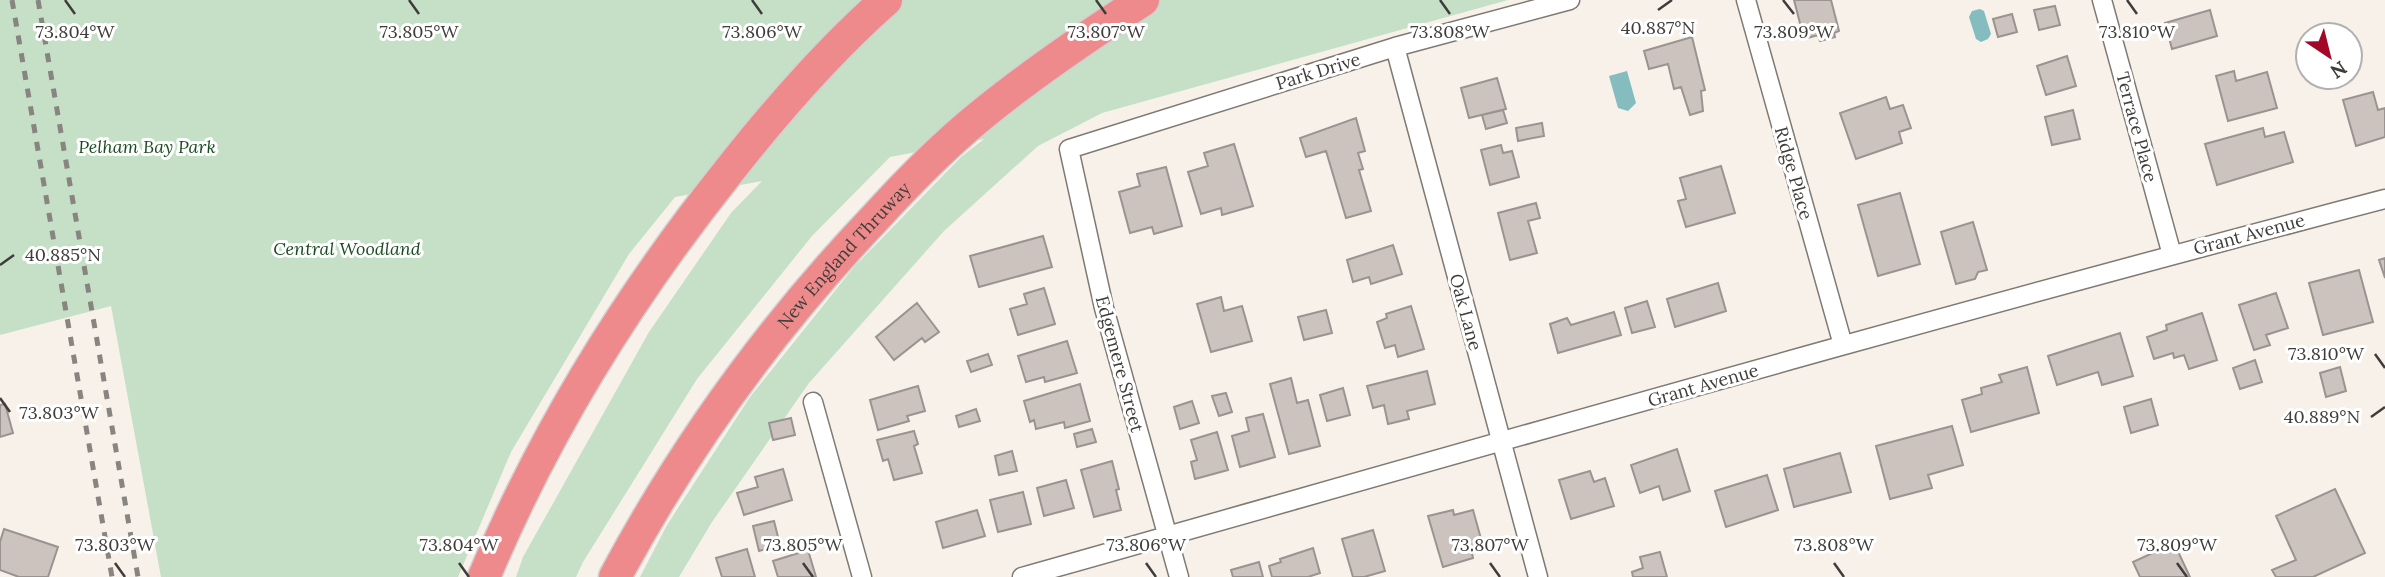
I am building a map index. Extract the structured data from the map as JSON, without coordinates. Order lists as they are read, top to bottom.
{
  "streets": {
    "highway": ["New England Thruway"],
    "street": [
      "Park Drive",
      "Terrace Place",
      "Ridge Place",
      "Grant Avenue",
      "Oak Lane",
      "Edgemere Street"
    ]
  },
  "crossings": [
    ["Park Drive", "Oak Lane"],
    ["Park Drive", "Edgemere Street"],
    ["Terrace Place", "Grant Avenue"],
    ["Ridge Place", "Grant Avenue"],
    ["Grant Avenue", "Oak Lane"],
    ["Grant Avenue", "Edgemere Street"]
  ],
  "parks": ["Pelham Bay Park", "Central Woodland"],
  "north": "bottom right",
  "coordinates": [
    "40.887°N",
    "73.804°W",
    "73.805°W",
    "73.806°W",
    "73.808°W",
    "73.810°W",
    "73.807°W",
    "73.809°W",
    "40.885°N",
    "73.803°W",
    "40.889°N"
  ]
}
